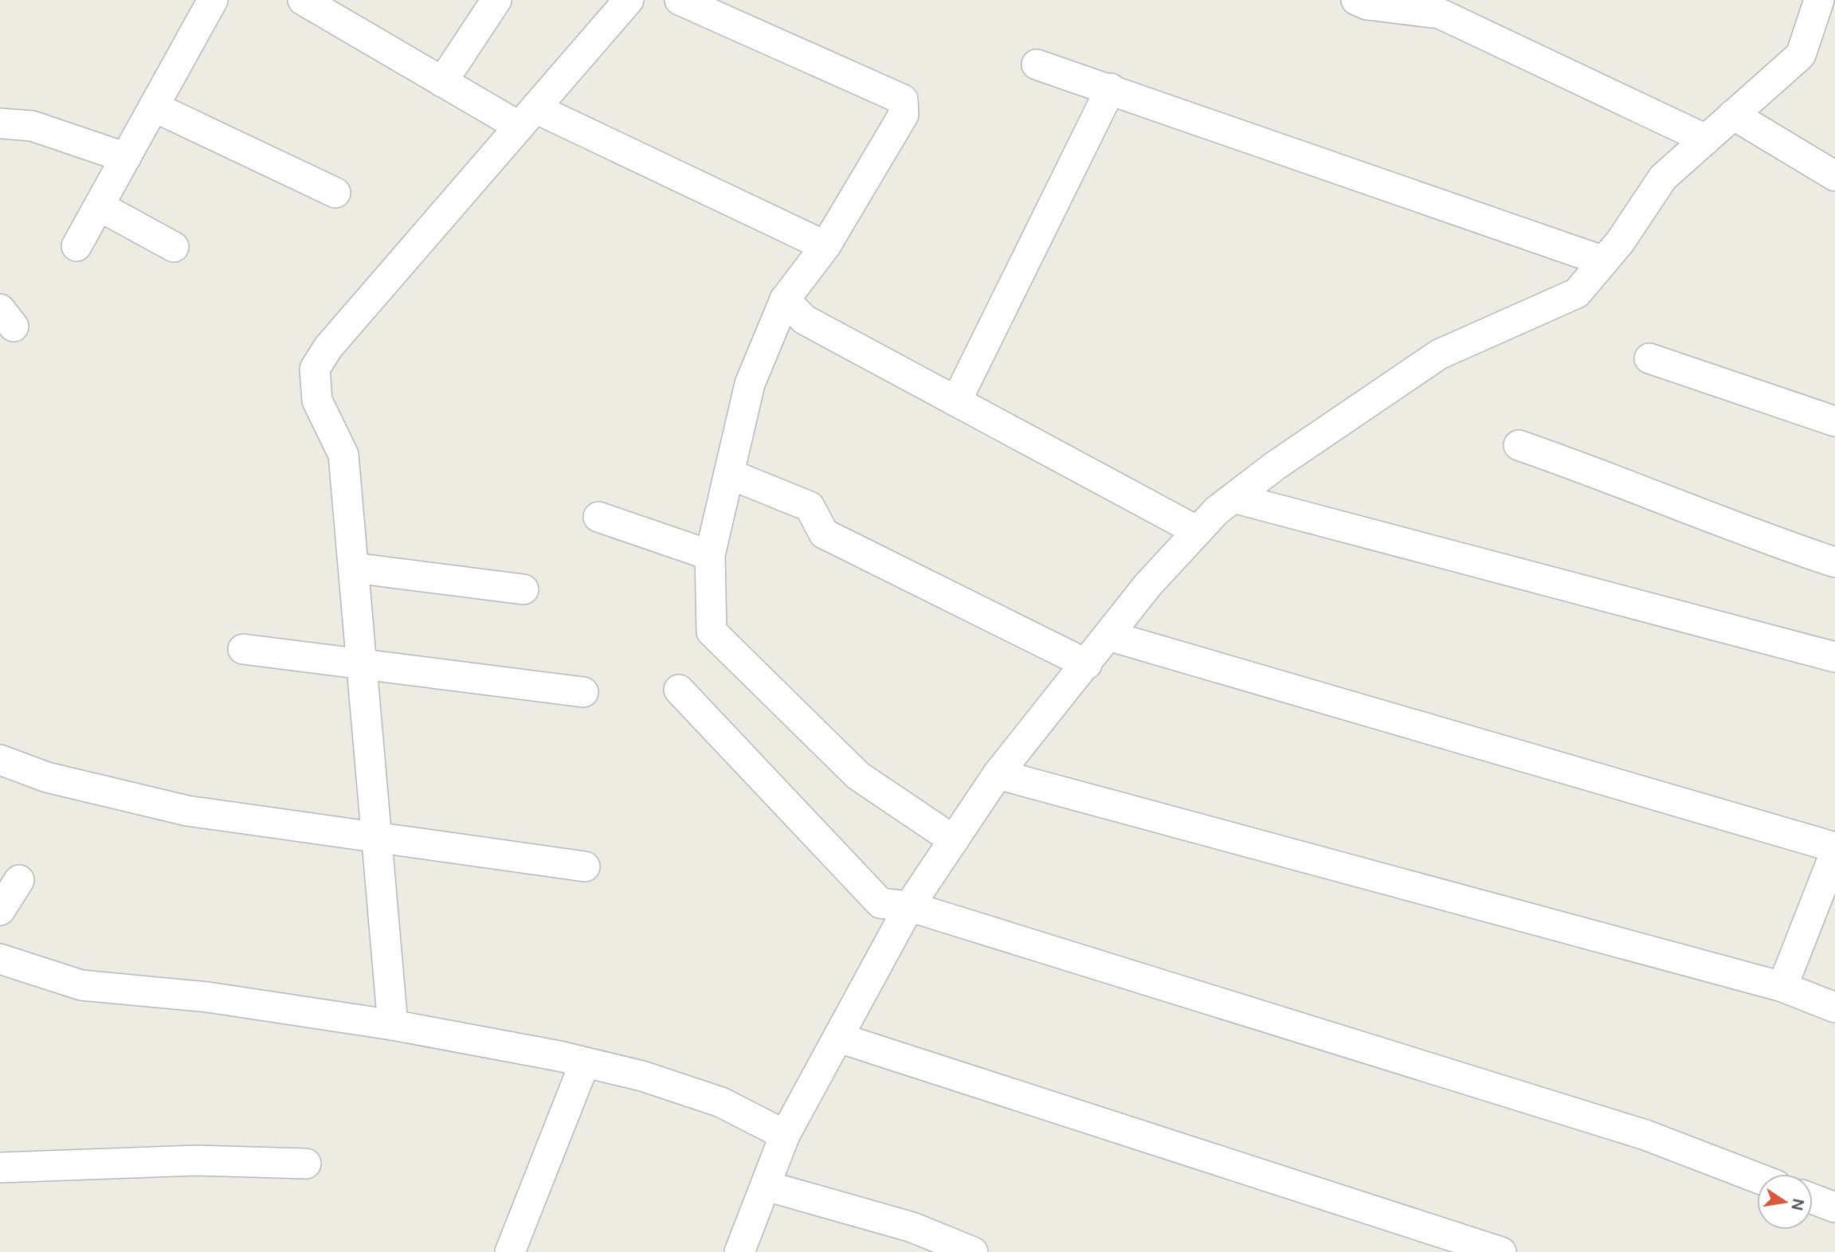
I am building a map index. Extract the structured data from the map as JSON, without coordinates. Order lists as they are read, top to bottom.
{
  "north": "right"
}
